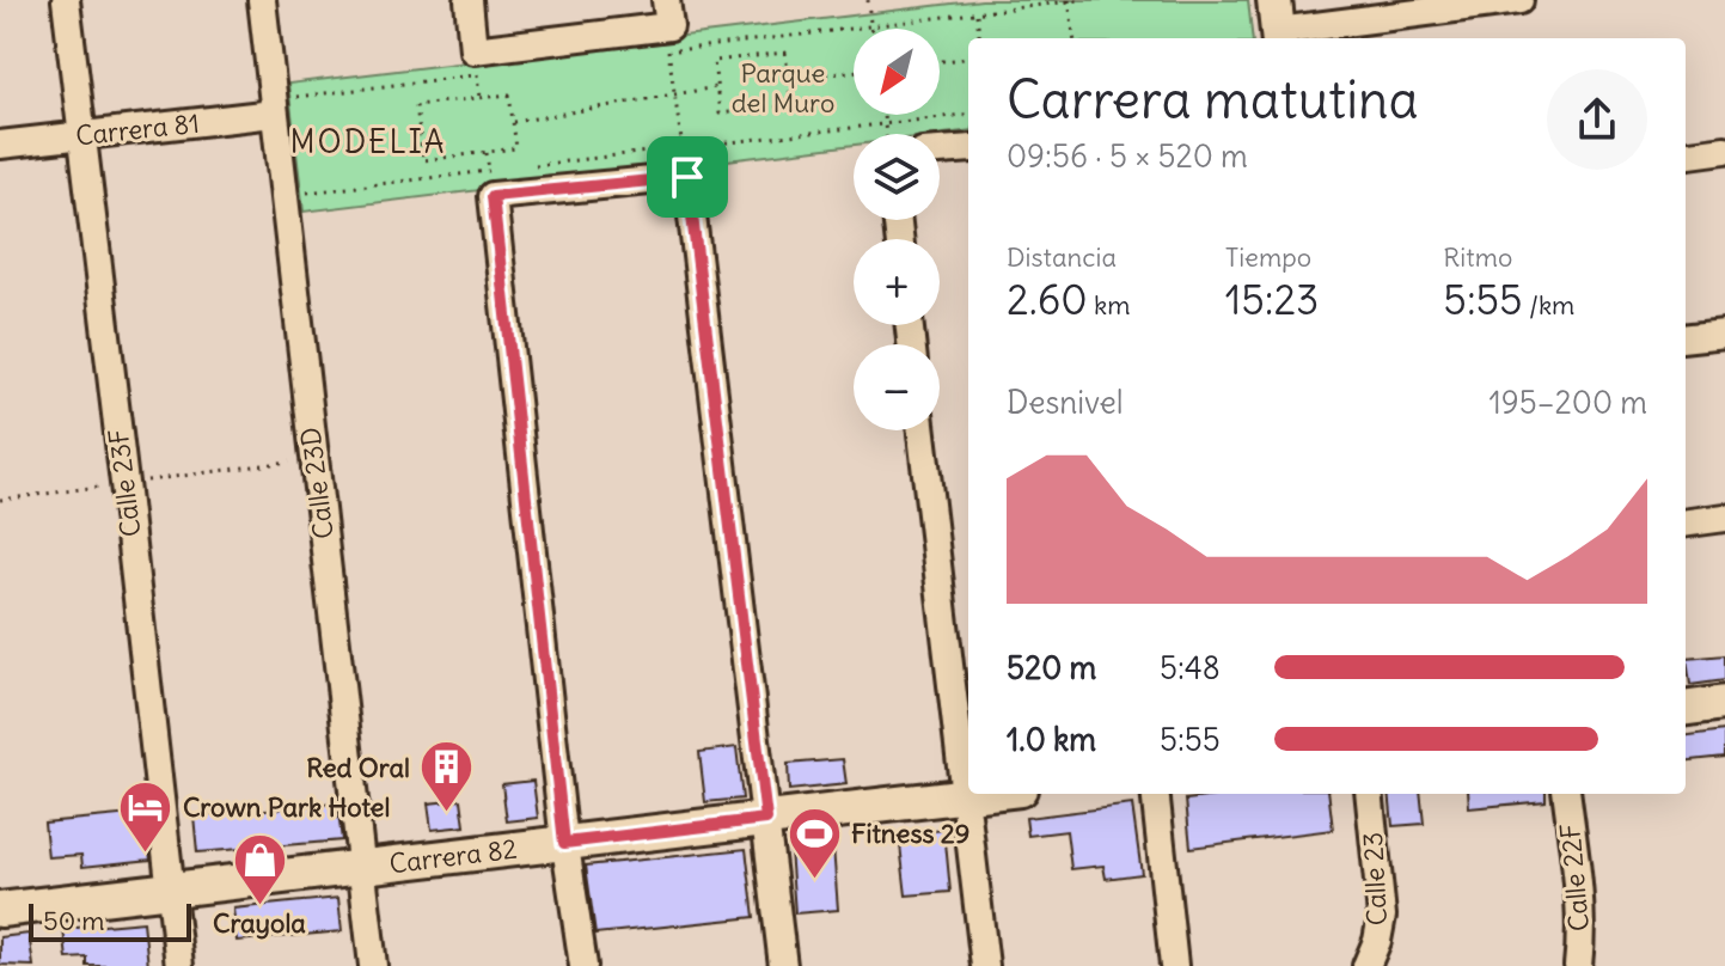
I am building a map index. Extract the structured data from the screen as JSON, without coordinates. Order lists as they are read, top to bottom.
{
  "streets": {
    "street": [
      "Carrera 81",
      "Calle 23F",
      "Calle 23D",
      "Carrera 82",
      "Calle 22F",
      "Calle 23"
    ]
  },
  "crossings": [
    ["Carrera 81", "Calle 23F"],
    ["Carrera 81", "Calle 23D"],
    ["Calle 23F", "Carrera 82"],
    ["Calle 23D", "Carrera 82"]
  ],
  "districts": ["MODELIA"],
  "parks": ["Parque del Muro"],
  "places": {
    "building": ["Red Oral"],
    "hotel": ["Crown Park Hotel"],
    "sports": ["Fitness 29"],
    "shop": ["Crayola"]
  },
  "scale_bar": "50 m",
  "north": "bottom left",
  "page": {
    "map_buttons": ["+", "−"],
    "heading": ["Carrera matutina", "09:56 · 5 × 520 m"],
    "stats": [
      ["Distancia", "2.60 km"],
      ["Tiempo", "15:23"],
      ["Ritmo", "5:55 /km"]
    ],
    "chart": ["Desnivel", "195–200 m"],
    "list": [
      {
        "name": "520 m",
        "note": "5:48"
      },
      {
        "name": "1.0 km",
        "note": "5:55"
      }
    ],
    "scale": "50 m"
  }
}
